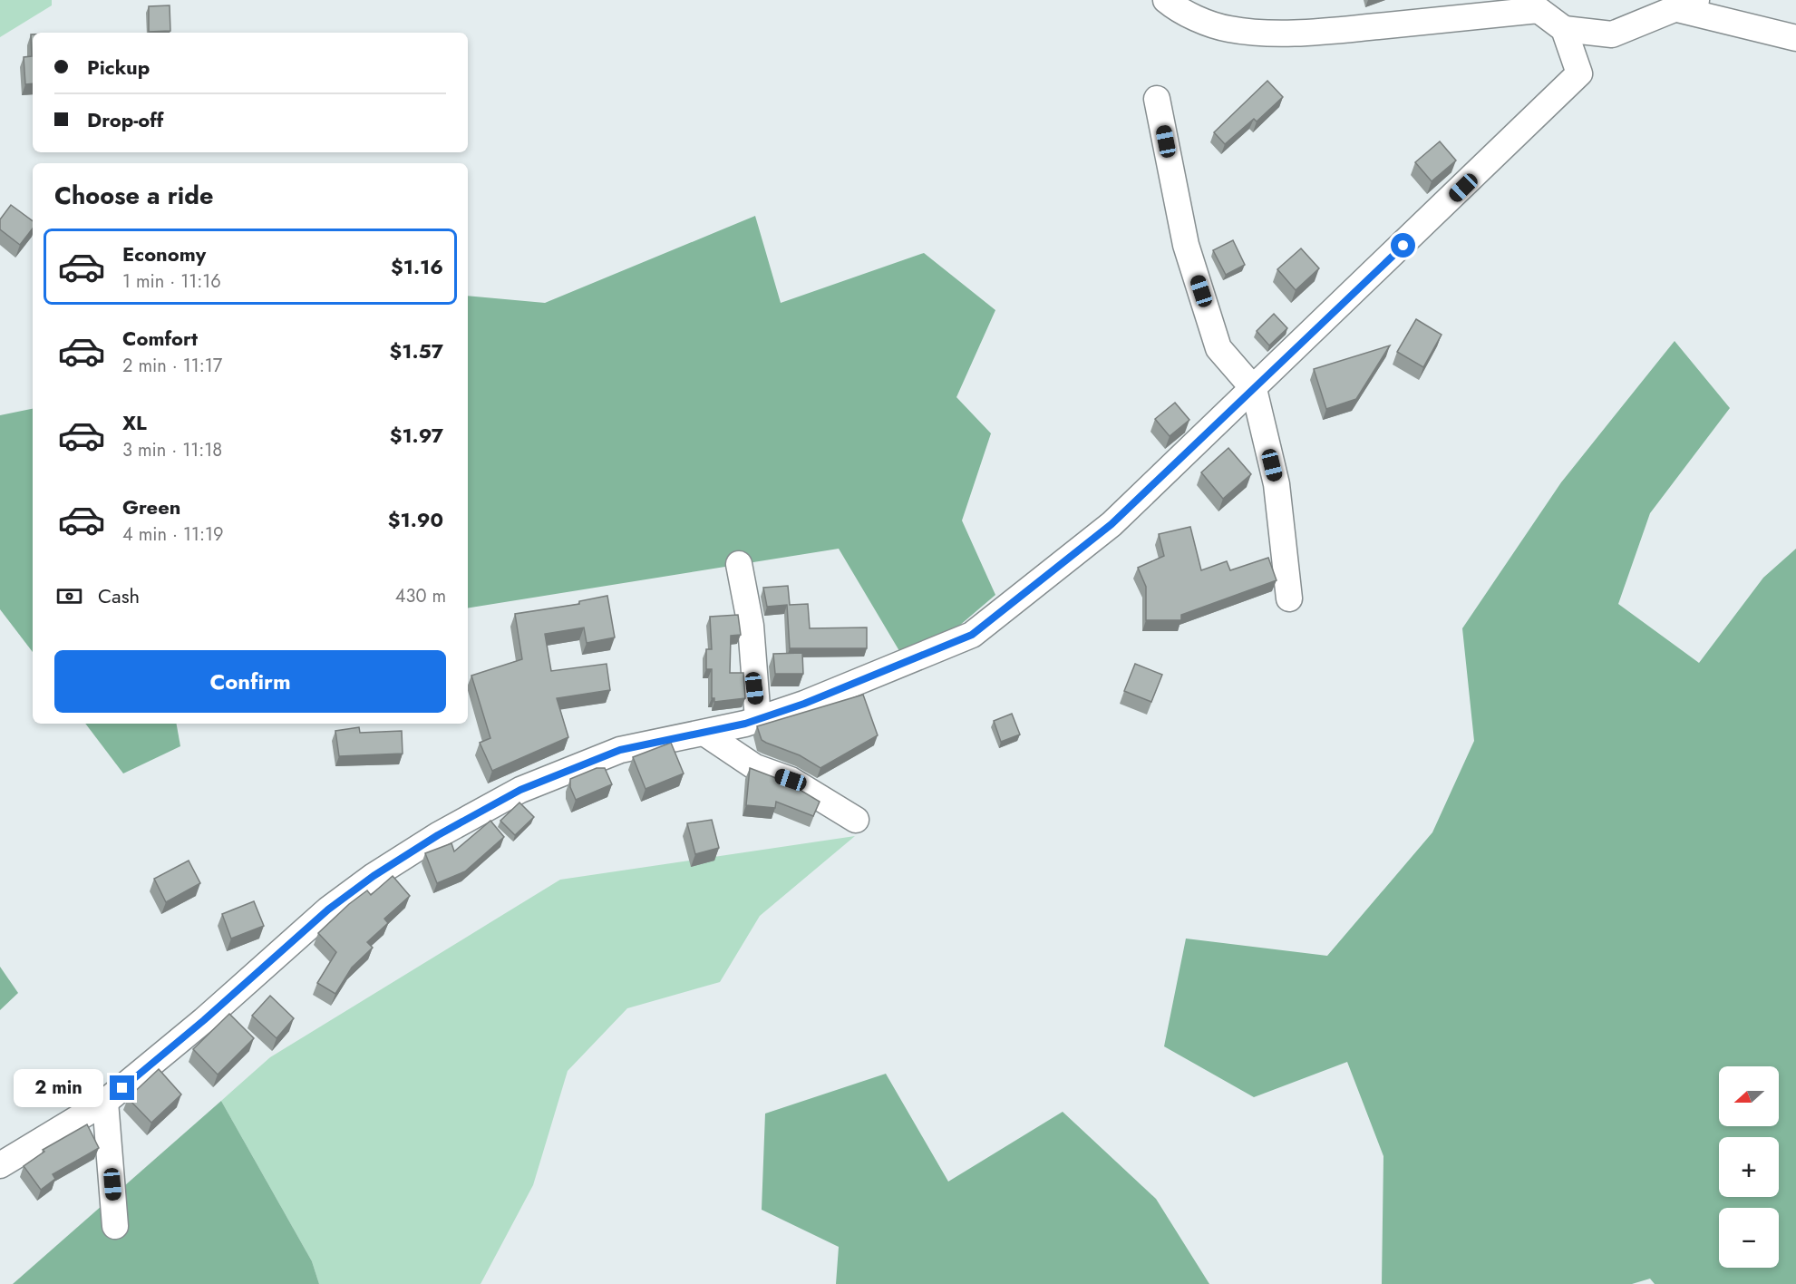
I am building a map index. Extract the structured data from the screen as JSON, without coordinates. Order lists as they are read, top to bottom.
{
  "north": "left",
  "page": {
    "banner": ["Pickup", "Drop-off"],
    "heading": "Choose a ride",
    "list": [
      {
        "name": "Economy",
        "note": "1 min · 11:16",
        "value": "$1.16"
      },
      {
        "name": "Comfort",
        "note": "2 min · 11:17",
        "value": "$1.57"
      },
      {
        "name": "XL",
        "note": "3 min · 11:18",
        "value": "$1.97"
      },
      {
        "name": "Green",
        "note": "4 min · 11:19",
        "value": "$1.90"
      }
    ],
    "pay": ["Cash", "430 m"],
    "buttons": "Confirm",
    "map_buttons": ["+", "−"],
    "bubble": "2 min"
  }
}
